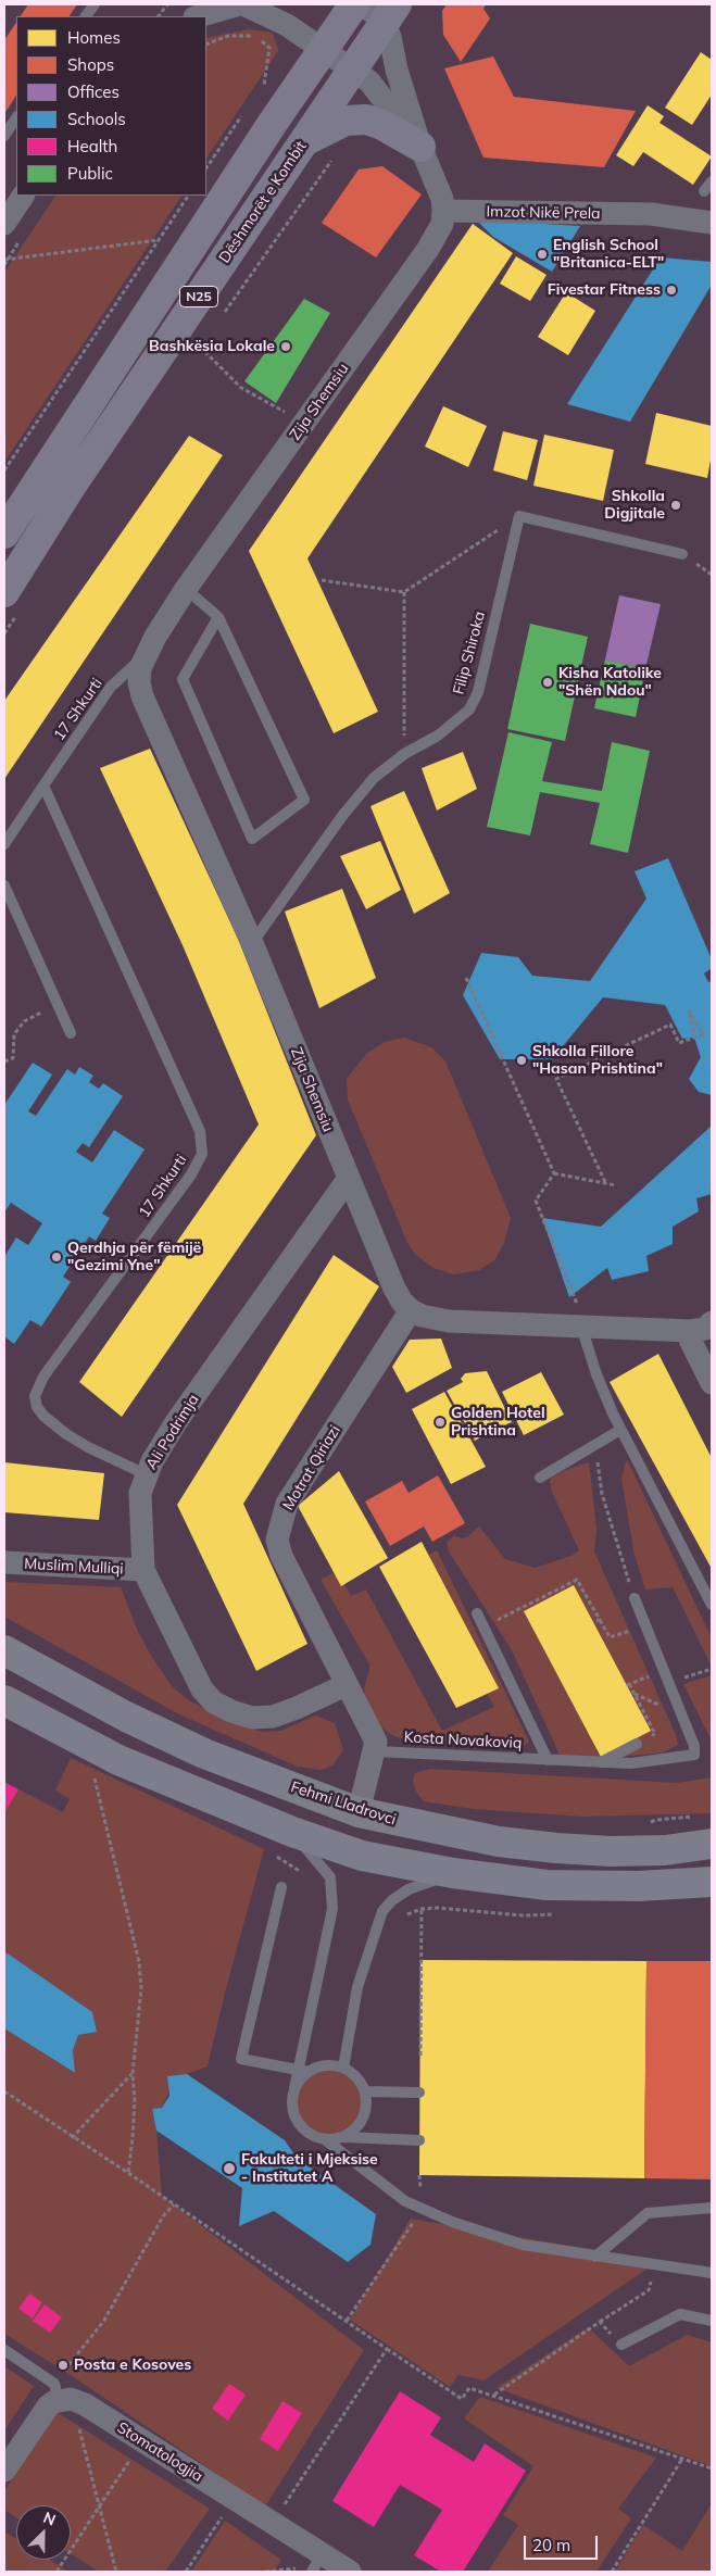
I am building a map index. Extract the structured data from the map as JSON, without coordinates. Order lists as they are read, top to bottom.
{
  "streets": {
    "main road": ["Dëshmorët e Kombit", "N25", "Fehmi Lladrovci"],
    "street": [
      "Imzot Nikë Prela",
      "Zija Shemsiu",
      "Ali Podrimja",
      "Motrat Qiriazi",
      "Muslim Mulliqi",
      "Stomatologjia"
    ],
    "lane": ["Filip Shiroka", "17 Shkurti", "Kosta Novakoviq"]
  },
  "crossings": [
    ["Imzot Nikë Prela", "Zija Shemsiu"],
    ["Zija Shemsiu", "Filip Shiroka"],
    ["Zija Shemsiu", "17 Shkurti"],
    ["Zija Shemsiu", "Ali Podrimja"],
    ["Zija Shemsiu", "Motrat Qiriazi"],
    ["17 Shkurti", "Ali Podrimja"],
    ["Ali Podrimja", "Motrat Qiriazi"],
    ["Ali Podrimja", "Muslim Mulliqi"],
    ["Motrat Qiriazi", "Kosta Novakoviq"]
  ],
  "places": [
    "English School \"Britanica-ELT\"",
    "Fivestar Fitness",
    "Bashkësia Lokale",
    "Shkolla Digjitale",
    "Kisha Katolike \"Shën Ndou\"",
    "Shkolla Fillore \"Hasan Prishtina\"",
    "Qerdhja për fëmijë \"Gezimi Yne\"",
    "Golden Hotel Prishtina",
    "Fakulteti i Mjeksise - Institutet A",
    "Posta e Kosoves"
  ],
  "legend": [
    "Homes",
    "Shops",
    "Offices",
    "Schools",
    "Health",
    "Public"
  ],
  "scale_bar": "20 m",
  "north": "top right"
}
